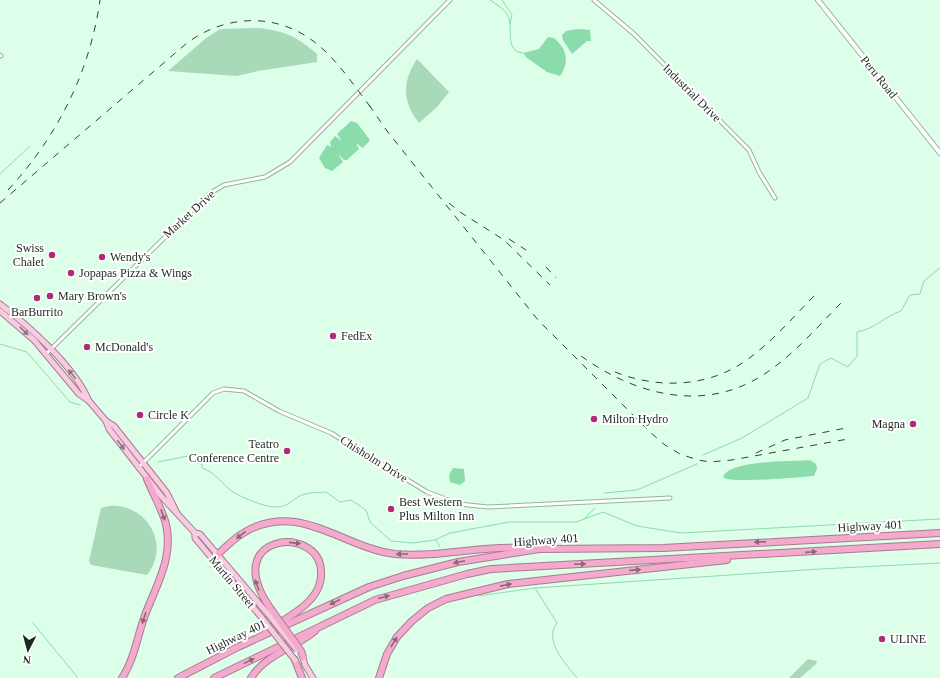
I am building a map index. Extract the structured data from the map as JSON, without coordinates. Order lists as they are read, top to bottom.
{
  "streets": {
    "highway": ["Highway 401"],
    "main road": ["Martin Street"],
    "street": [
      "Peru Road",
      "Industrial Drive",
      "Market Drive",
      "Chisholm Drive"
    ]
  },
  "crossings": [
    ["Market Drive", "Martin Street"],
    ["Chisholm Drive", "Martin Street"]
  ],
  "places": [
    "Swiss Chalet",
    "Wendy's",
    "Jopapas Pizza & Wings",
    "Mary Brown's",
    "BarBurrito",
    "FedEx",
    "McDonald's",
    "Circle K",
    "Milton Hydro",
    "Magna",
    "Teatro Conference Centre",
    "Best Western Plus Milton Inn",
    "ULINE"
  ],
  "north": "bottom"
}
